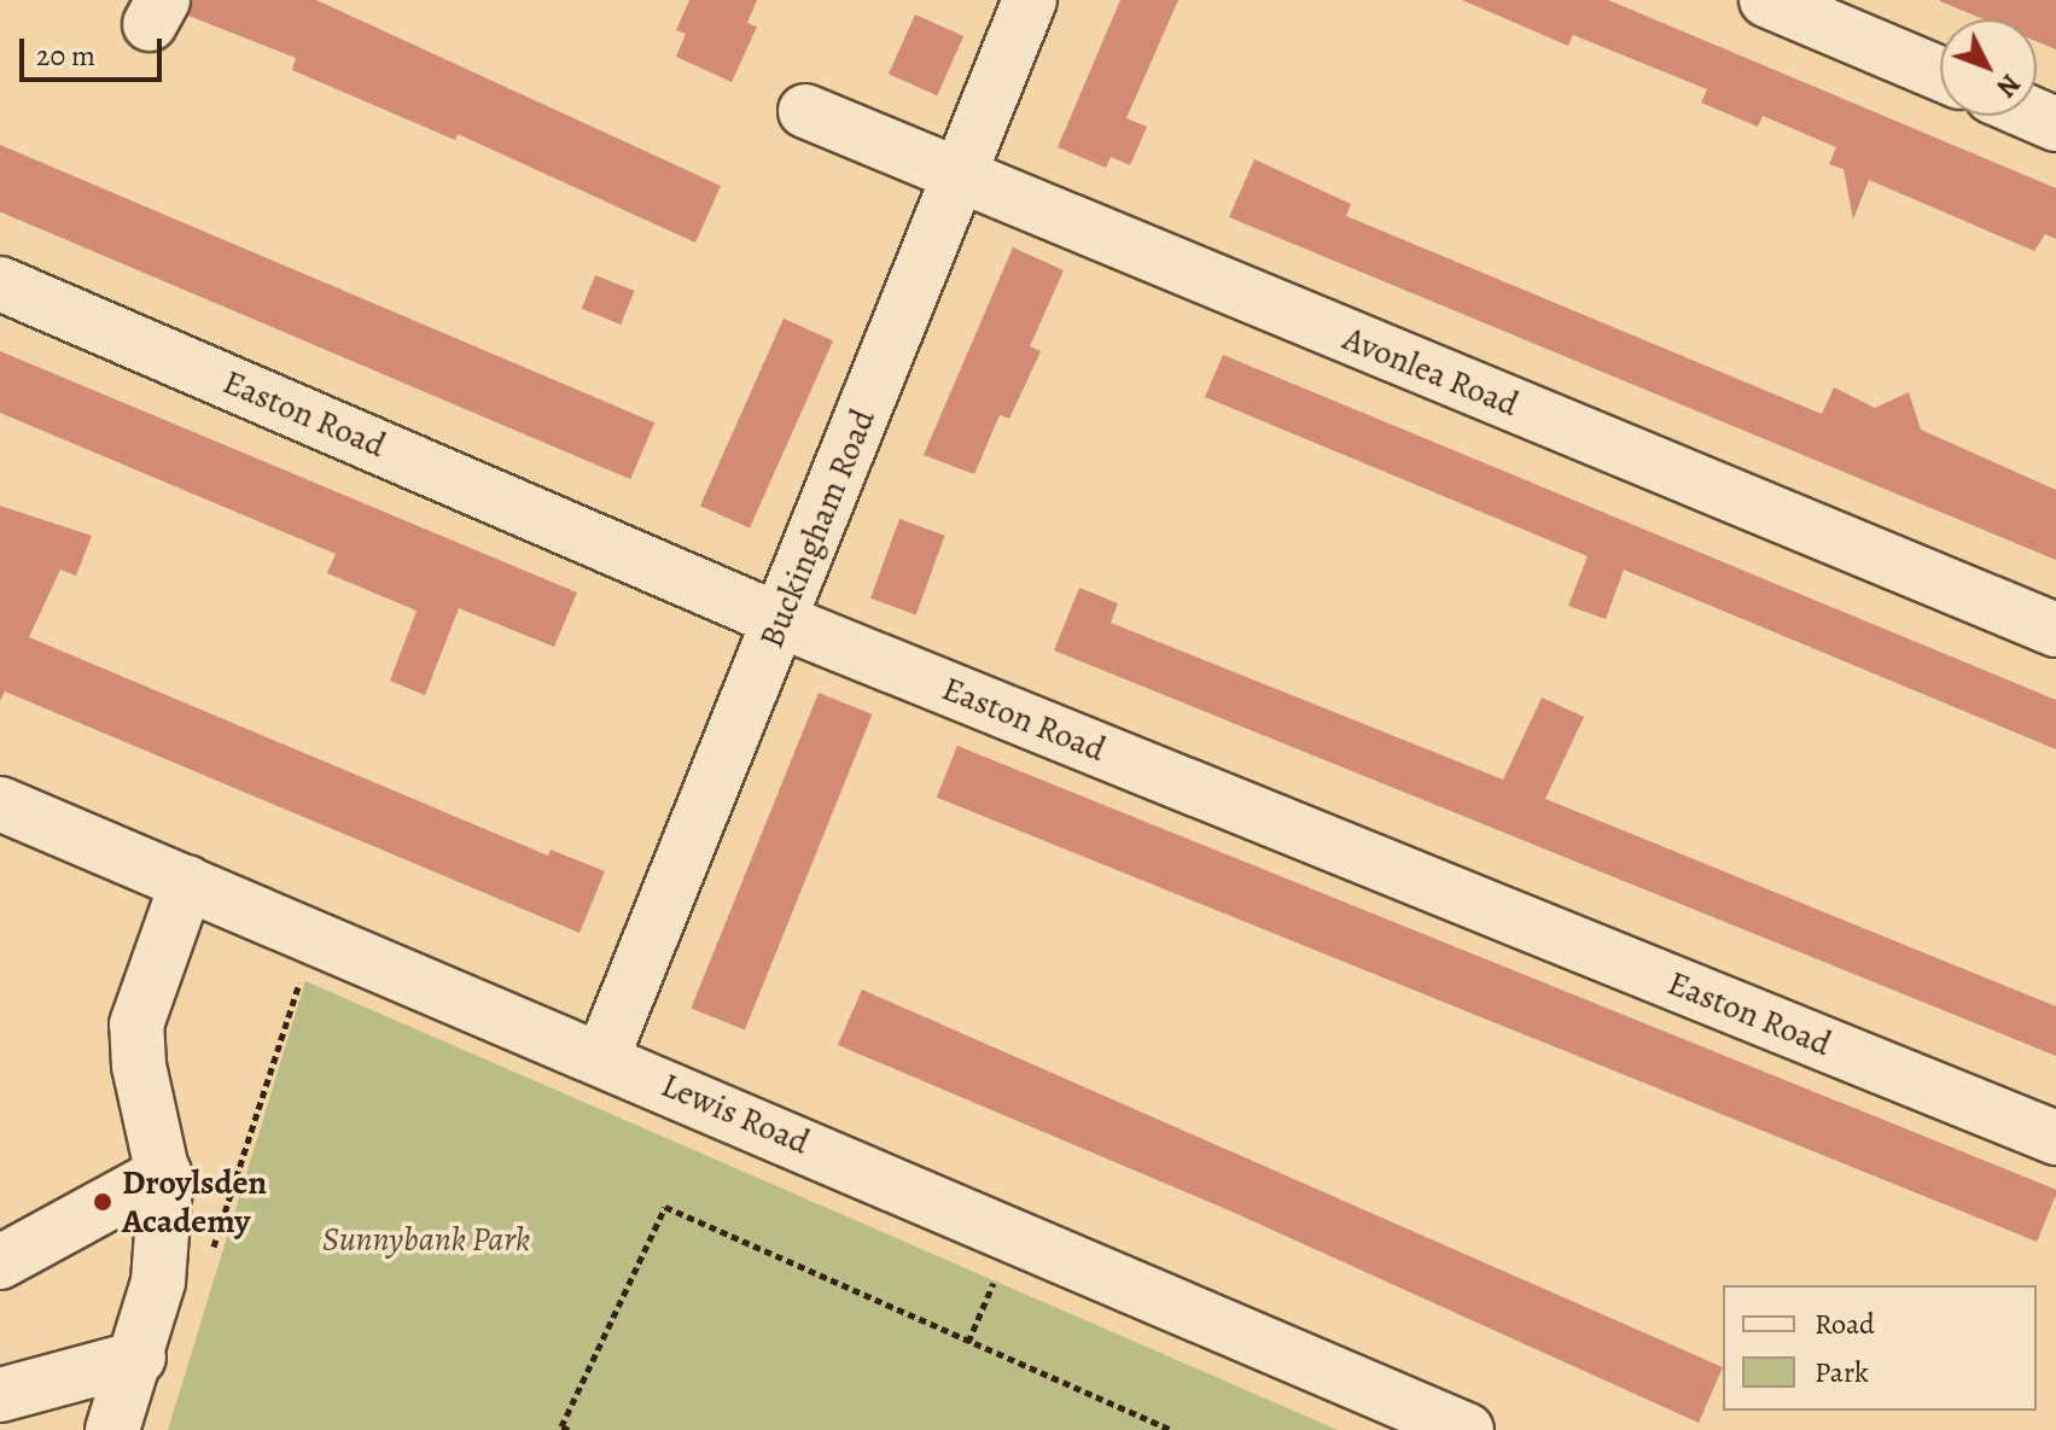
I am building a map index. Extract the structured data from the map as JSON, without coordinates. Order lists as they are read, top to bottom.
{
  "streets": {
    "street": [
      "Avonlea Road",
      "Easton Road",
      "Buckingham Road",
      "Lewis Road"
    ]
  },
  "crossings": [
    ["Avonlea Road", "Buckingham Road"],
    ["Easton Road", "Buckingham Road"],
    ["Buckingham Road", "Lewis Road"]
  ],
  "parks": ["Sunnybank Park"],
  "places": ["Droylsden Academy"],
  "legend": ["Road", "Park"],
  "scale_bar": "20 m",
  "north": "bottom right"
}
